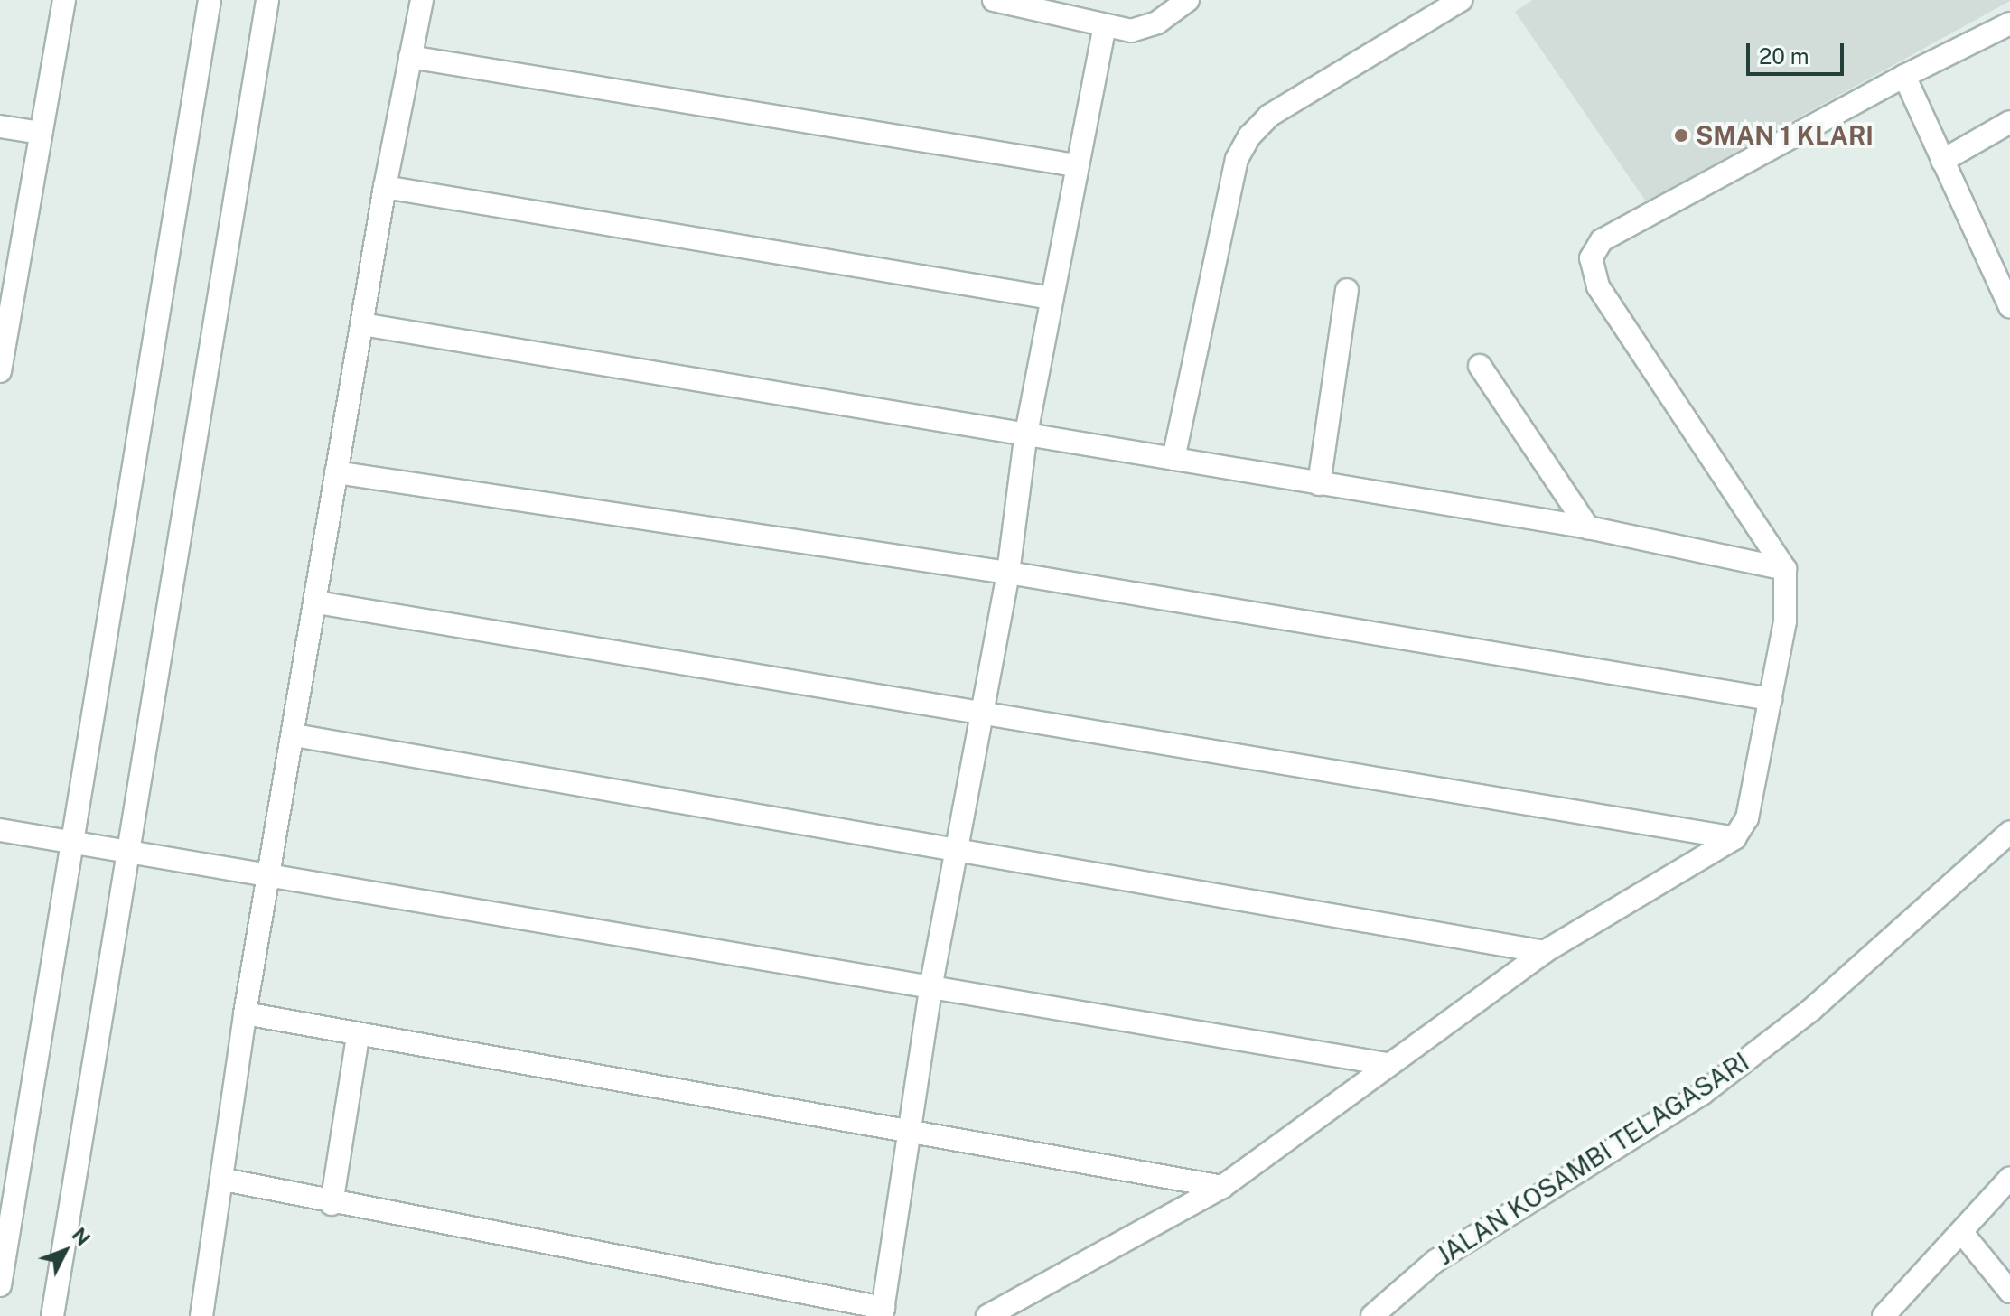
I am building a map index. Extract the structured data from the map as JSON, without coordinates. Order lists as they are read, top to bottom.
{
  "streets": {
    "street": ["JALAN KOSAMBI TELAGASARI"]
  },
  "places": ["SMAN 1 KLARI"],
  "scale_bar": "20 m",
  "north": "top right"
}
